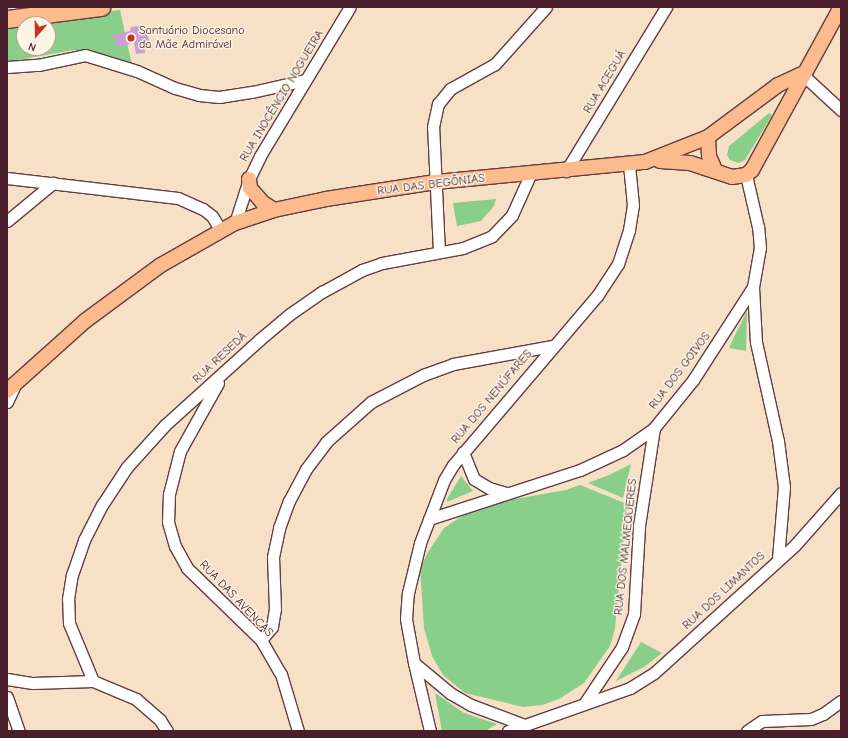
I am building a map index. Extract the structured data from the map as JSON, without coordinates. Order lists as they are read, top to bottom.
{
  "streets": {
    "main road": ["RUA DAS BEGÔNIAS"],
    "street": [
      "RUA ACEGUÁ",
      "RUA INOCÊNCIO NOGUEIRA",
      "RUA RESEDÁ",
      "RUA DOS GOIVOS",
      "RUA DOS NENÚFARES",
      "RUA DOS MALMEQUERES",
      "RUA DOS LIMANTOS",
      "RUA DAS AVENCAS"
    ]
  },
  "crossings": [
    ["RUA ACEGUÁ", "RUA DAS BEGÔNIAS"],
    ["RUA INOCÊNCIO NOGUEIRA", "RUA DAS BEGÔNIAS"],
    ["RUA DAS BEGÔNIAS", "RUA RESEDÁ"],
    ["RUA DAS BEGÔNIAS", "RUA DOS GOIVOS"],
    ["RUA DAS BEGÔNIAS", "RUA DOS NENÚFARES"],
    ["RUA RESEDÁ", "RUA DAS AVENCAS"],
    ["RUA DOS GOIVOS", "RUA DOS NENÚFARES"],
    ["RUA DOS GOIVOS", "RUA DOS MALMEQUERES"],
    ["RUA DOS GOIVOS", "RUA DOS LIMANTOS"],
    ["RUA DOS MALMEQUERES", "RUA DOS LIMANTOS"]
  ],
  "places": ["Santuário Diocesano da Mãe Admirável"],
  "north": "bottom"
}
